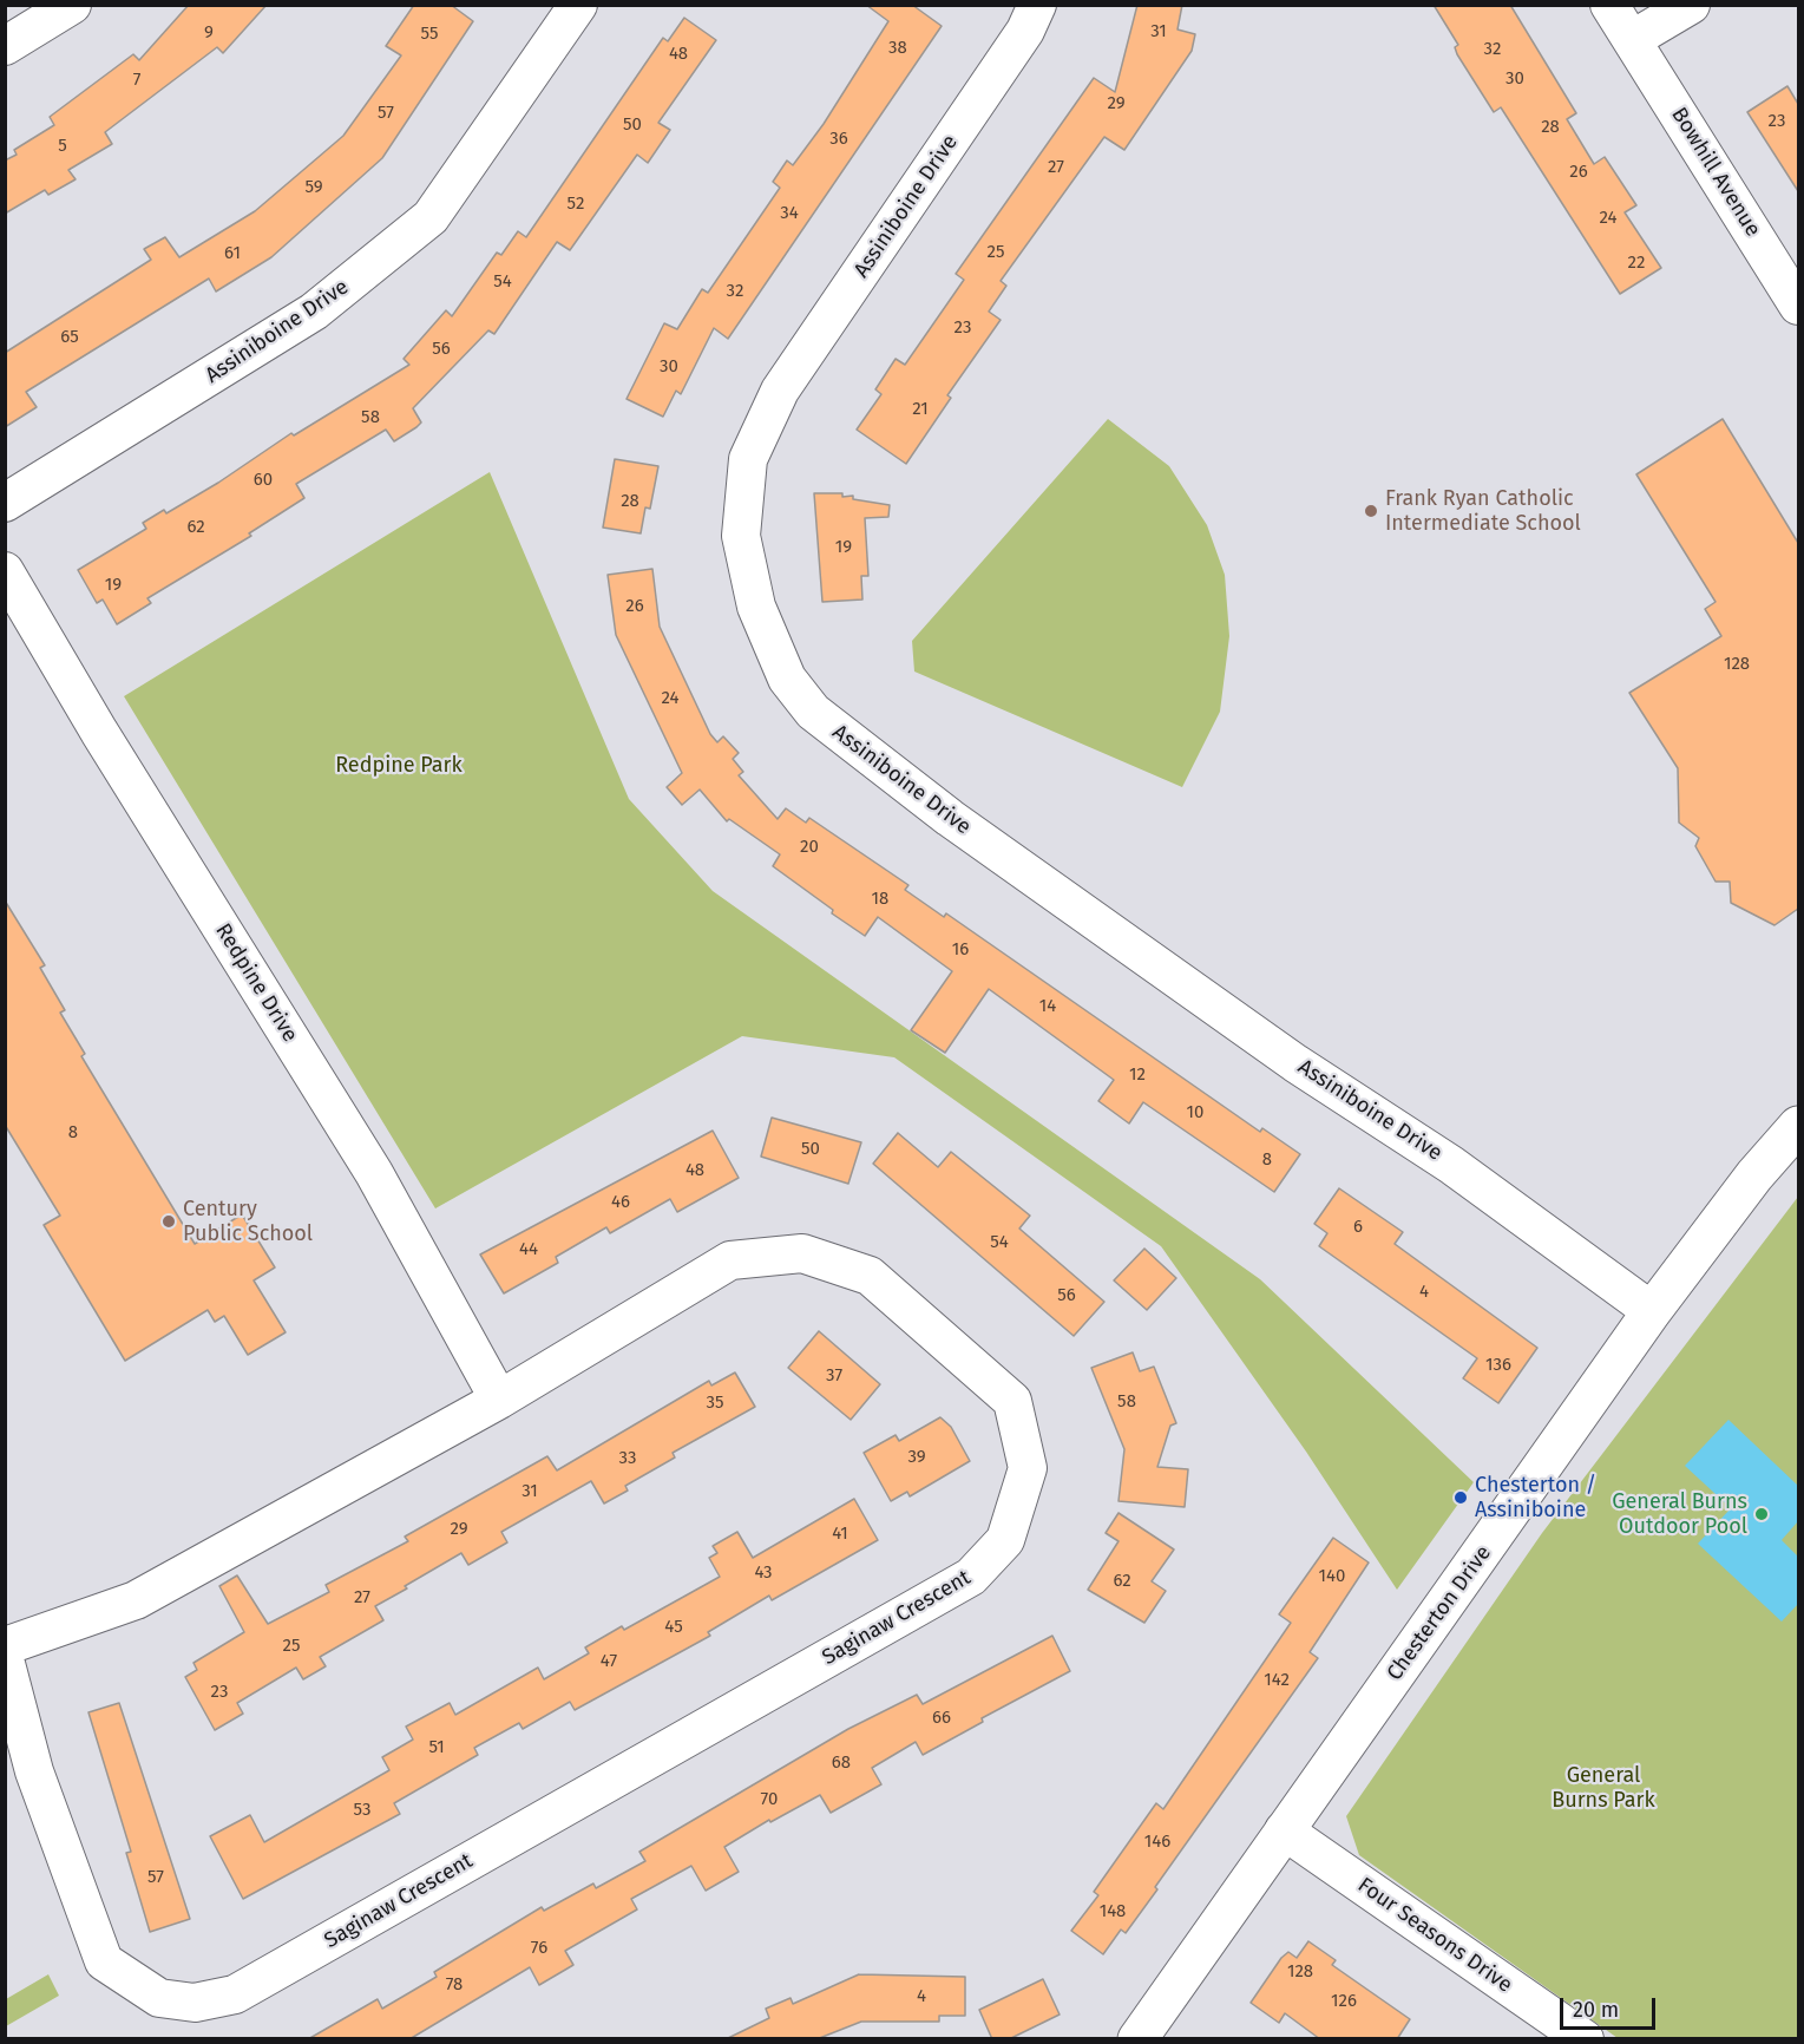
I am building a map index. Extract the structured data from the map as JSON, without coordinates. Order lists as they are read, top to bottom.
{
  "streets": {
    "street": [
      "Bowhill Avenue",
      "Assiniboine Drive",
      "Redpine Drive",
      "Chesterton Drive",
      "Saginaw Crescent",
      "Four Seasons Drive"
    ]
  },
  "crossings": [
    ["Assiniboine Drive", "Chesterton Drive"],
    ["Redpine Drive", "Saginaw Crescent"],
    ["Chesterton Drive", "Four Seasons Drive"]
  ],
  "parks": ["Redpine Park", "General Burns Park"],
  "places": [
    "Frank Ryan Catholic Intermediate School",
    "Century Public School",
    "Chesterton / Assiniboine",
    "General Burns Outdoor Pool"
  ],
  "house_numbers": [
    "31",
    "9",
    "55",
    "38",
    "32",
    "48",
    "30",
    "7",
    "29",
    "57",
    "23",
    "50",
    "28",
    "36",
    "5",
    "27",
    "26",
    "59",
    "52",
    "34",
    "24",
    "25",
    "61",
    "22",
    "54",
    "32",
    "23",
    "65",
    "56",
    "30",
    "21",
    "58",
    "60",
    "28",
    "62",
    "19",
    "19",
    "26",
    "128",
    "24",
    "20",
    "18",
    "16",
    "14",
    "12",
    "10",
    "8",
    "50",
    "8",
    "48",
    "46",
    "6",
    "54",
    "44",
    "4",
    "56",
    "136",
    "37",
    "58",
    "35",
    "39",
    "33",
    "31",
    "29",
    "41",
    "43",
    "140",
    "62",
    "27",
    "45",
    "25",
    "47",
    "142",
    "23",
    "66",
    "51",
    "68",
    "70",
    "53",
    "146",
    "57",
    "148",
    "76",
    "128",
    "78",
    "4",
    "126"
  ],
  "scale_bar": "20 m"
}
